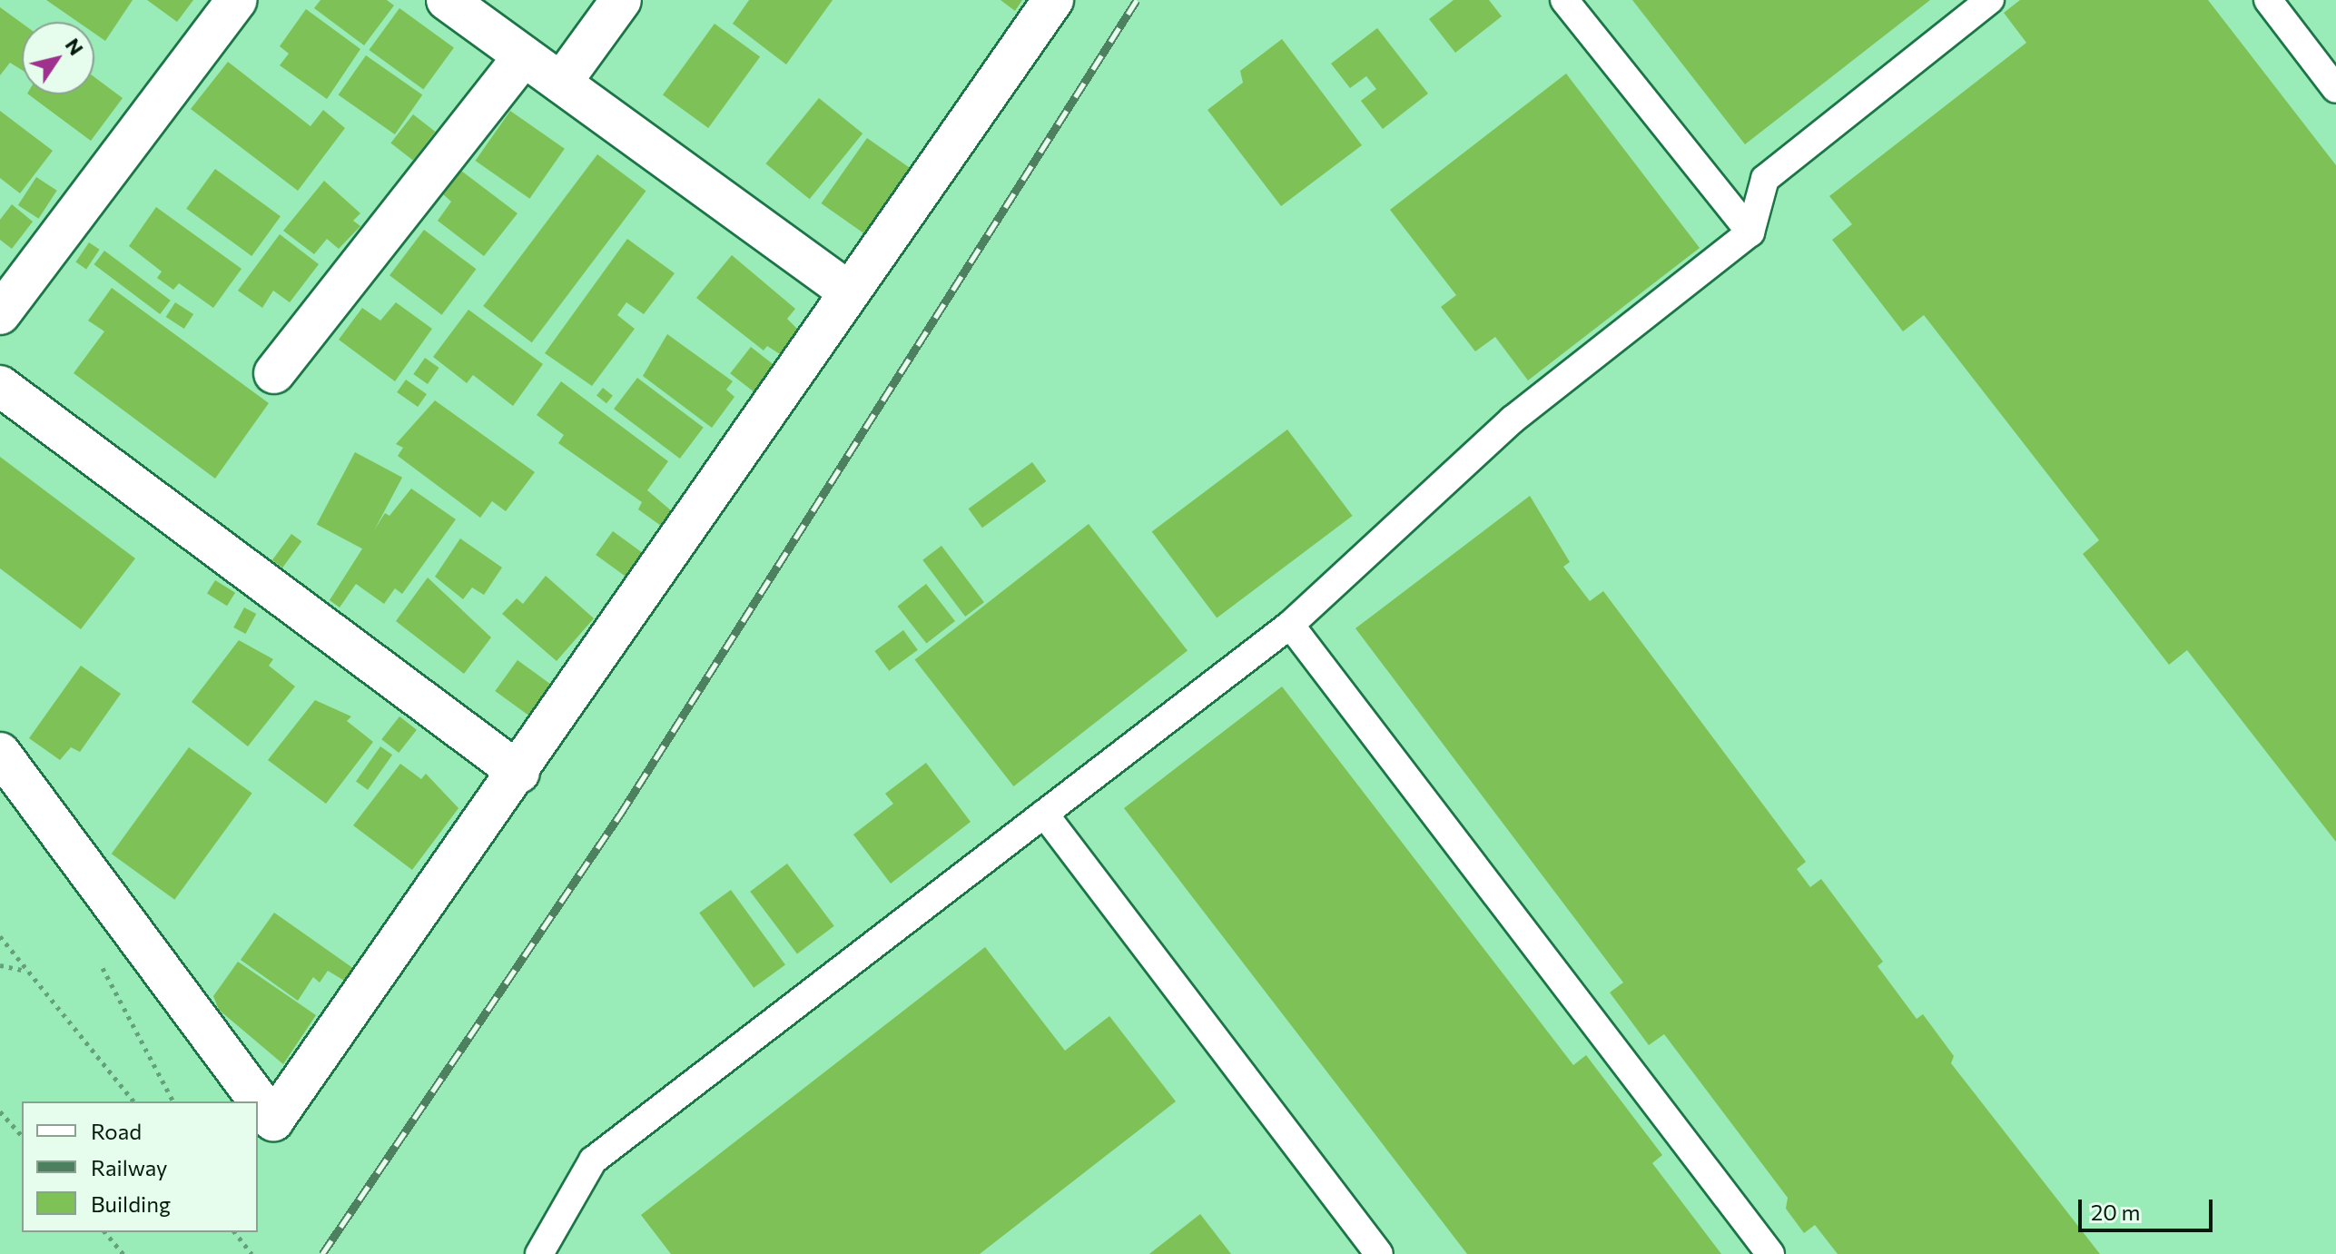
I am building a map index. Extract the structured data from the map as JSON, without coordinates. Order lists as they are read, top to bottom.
{
  "legend": ["Road", "Railway", "Building"],
  "scale_bar": "20 m",
  "north": "top right"
}
